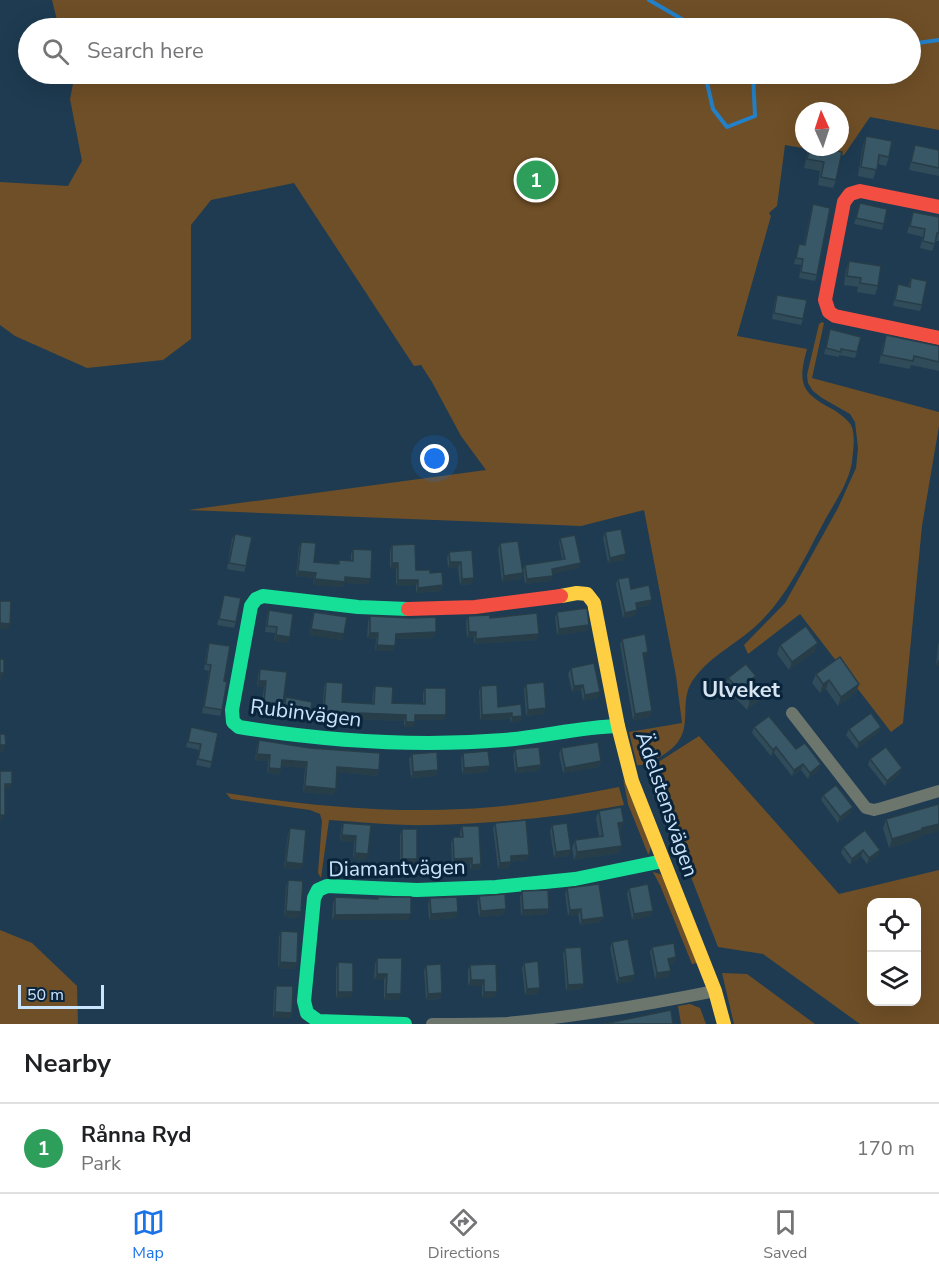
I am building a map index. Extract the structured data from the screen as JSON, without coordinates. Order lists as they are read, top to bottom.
{
  "streets": {
    "street": ["Rubinvägen", "Ädelstensvägen", "Diamantvägen"]
  },
  "crossings": [
    ["Rubinvägen", "Ädelstensvägen"],
    ["Ädelstensvägen", "Diamantvägen"]
  ],
  "districts": ["Ulveket"],
  "scale_bar": "50 m",
  "north": "top",
  "page": {
    "search": "Search here",
    "pins": "1",
    "scale": "50 m",
    "heading": "Nearby",
    "list": [
      {
        "mark": "1",
        "name": "Rånna Ryd",
        "note": "Park",
        "value": "170 m"
      }
    ],
    "nav": ["Map", "Directions", "Saved"]
  }
}
